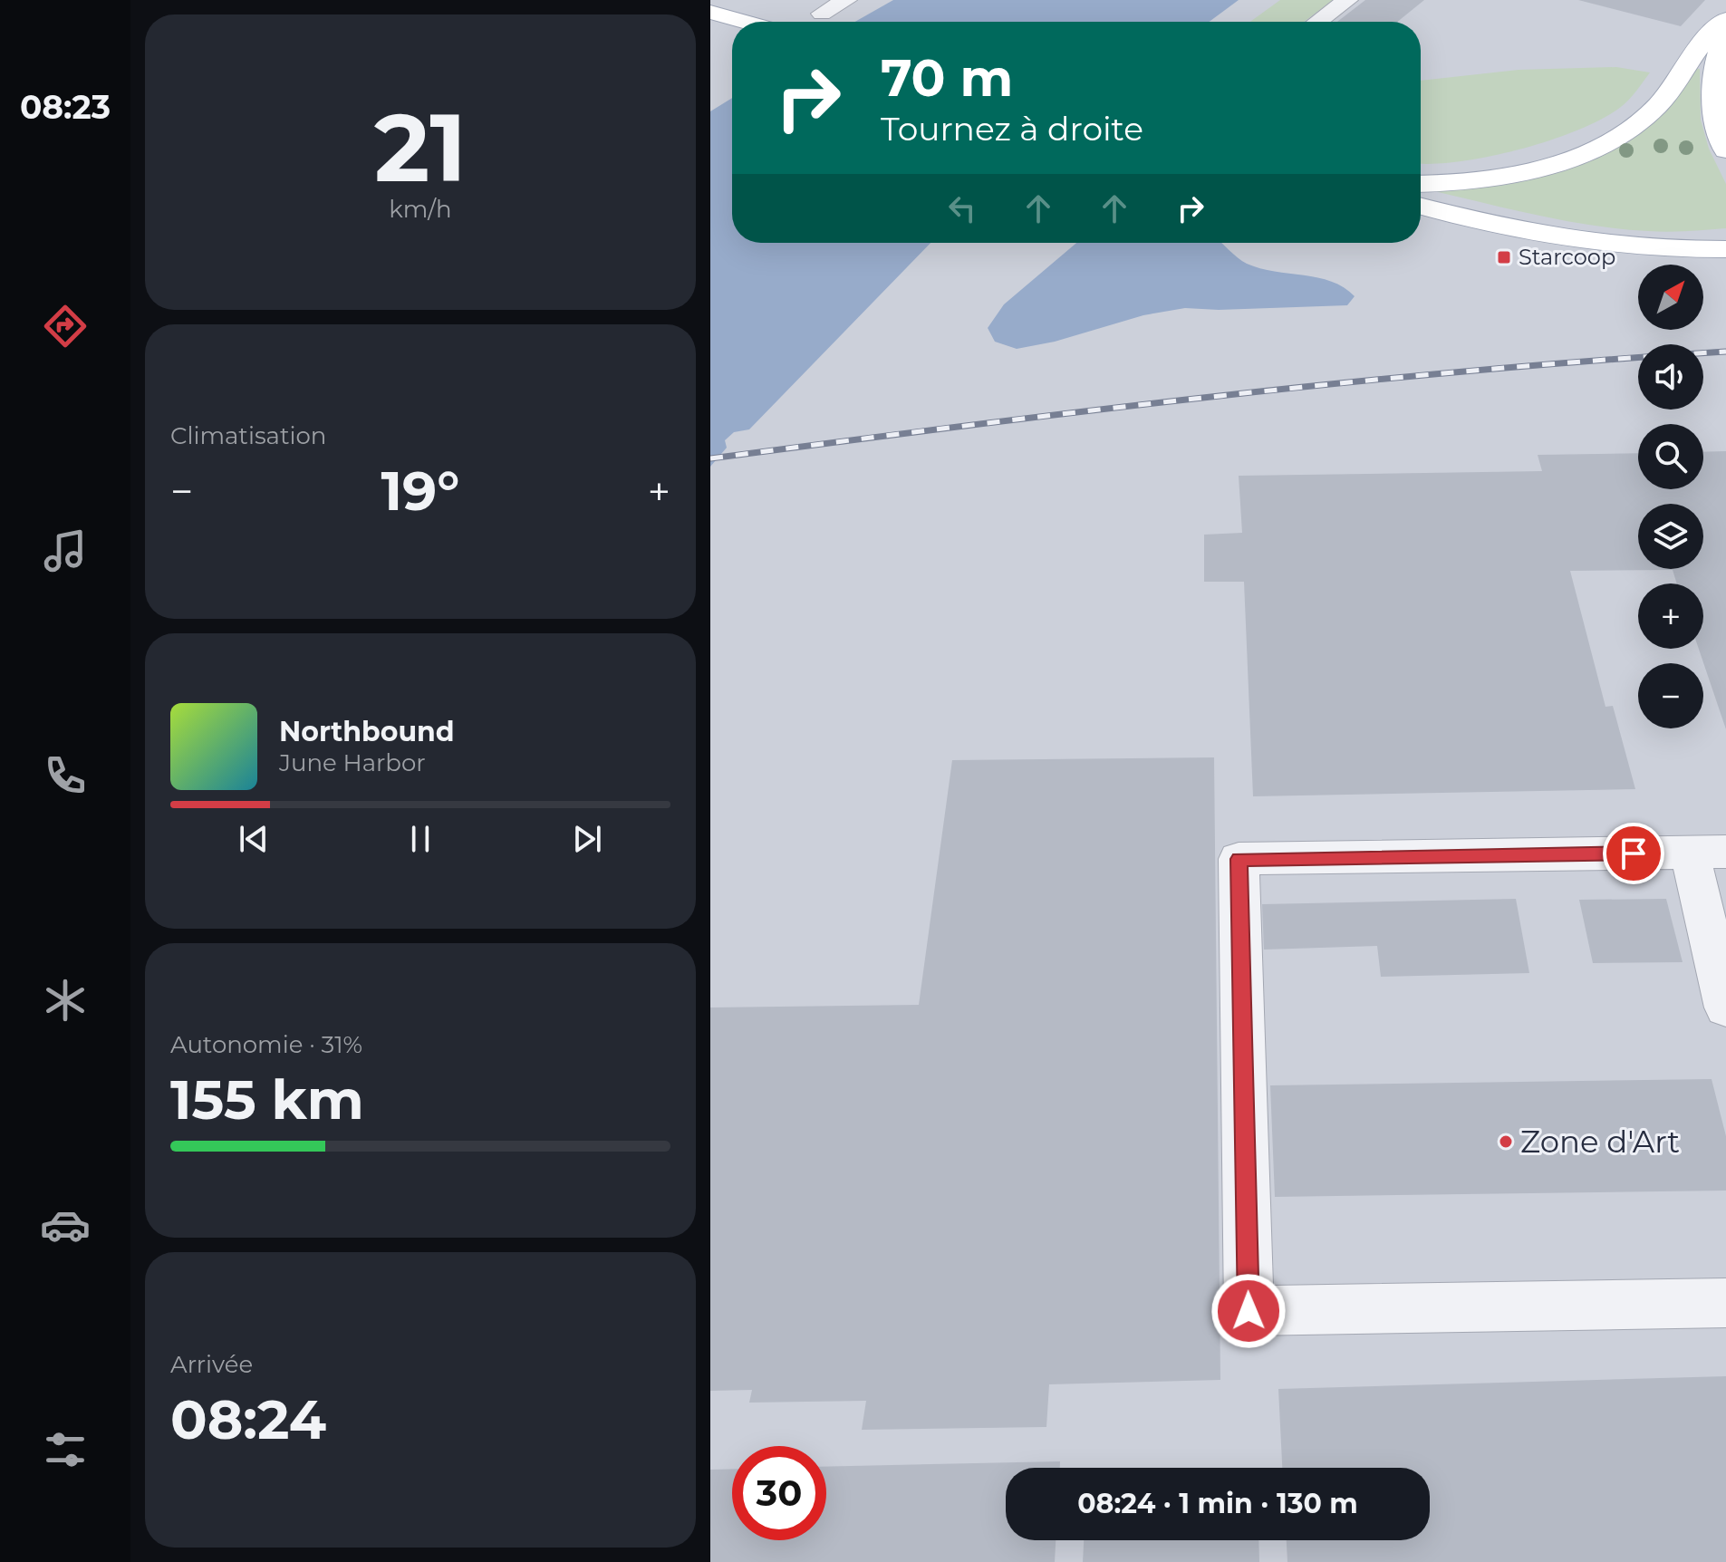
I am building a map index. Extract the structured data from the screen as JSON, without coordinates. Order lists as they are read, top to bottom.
{
  "places": {
    "transit": ["Starcoop"],
    "other": ["Zone d'Art"]
  },
  "north": "top right",
  "page": {
    "tabs": "08:23",
    "tile": [
      ["21", "km/h"],
      "Climatisation",
      ["Autonomie · 31%", "155 km"],
      ["Arrivée", "08:24"]
    ],
    "turn": ["70 m", "Tournez à droite"],
    "map_buttons": ["+", "−"],
    "heat": ["−", "19°", "+"],
    "song": ["Northbound", "June Harbor"],
    "limit": "30",
    "trip": "08:24 · 1 min · 130 m"
  }
}
